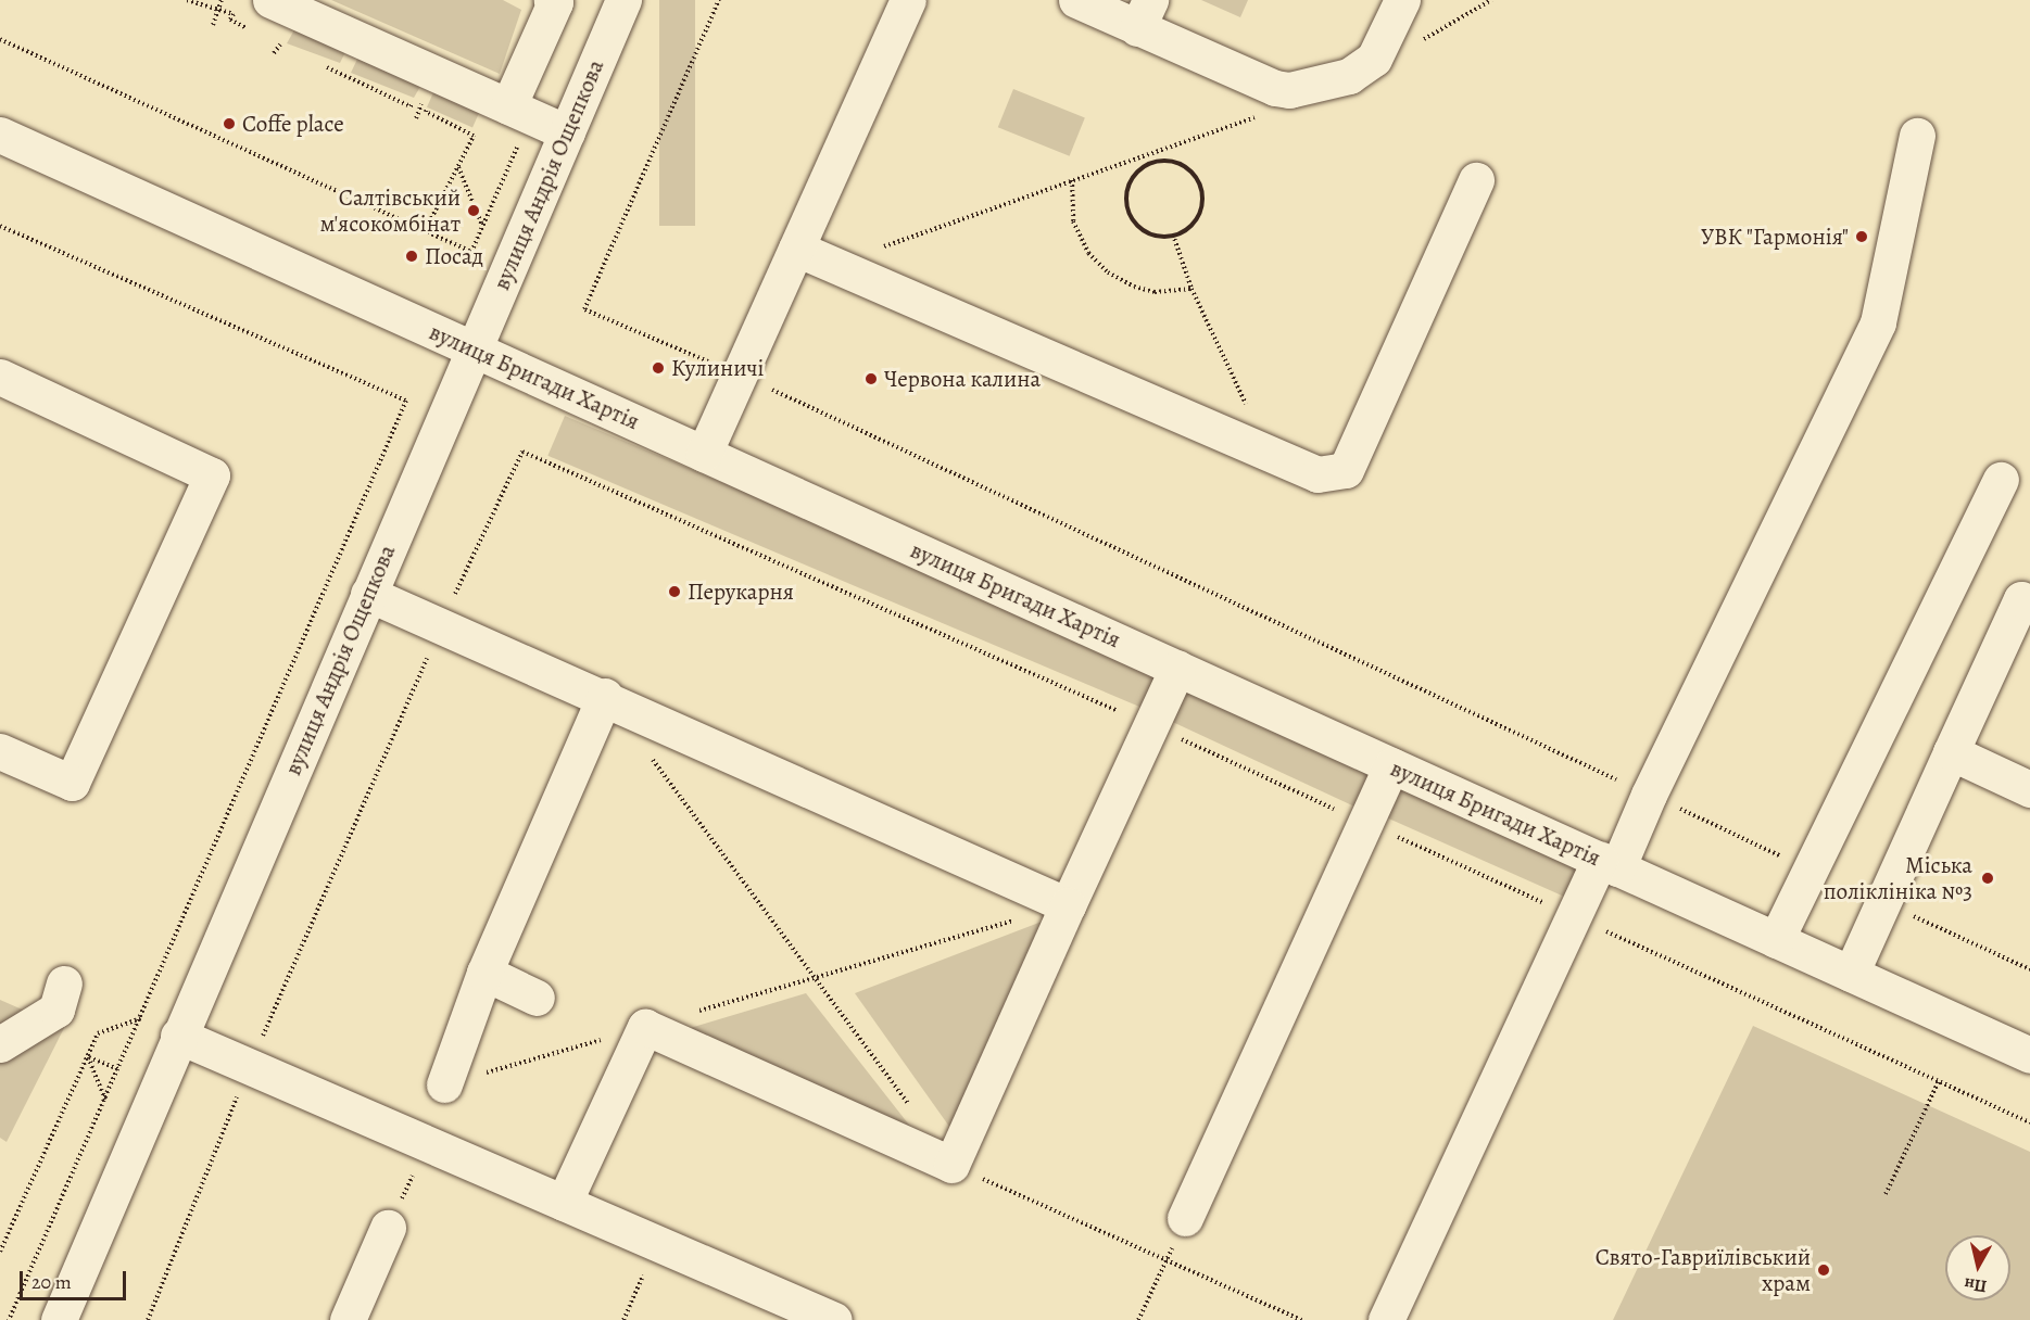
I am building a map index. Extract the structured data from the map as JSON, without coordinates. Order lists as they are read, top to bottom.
{
  "streets": {
    "street": ["вулиця Андрія Ощепкова", "вулиця Бригади Хартія"]
  },
  "crossings": [
    ["вулиця Андрія Ощепкова", "вулиця Бригади Хартія"]
  ],
  "places": [
    "Coffe place",
    "Салтівський м'ясокомбінат",
    "УВК \"Гармонія\"",
    "Посад",
    "Кулиничі",
    "Червона калина",
    "Перукарня",
    "Міська поліклініка №3",
    "Свято-Гавриїлівський храм"
  ],
  "scale_bar": "20 m",
  "north": "bottom"
}
